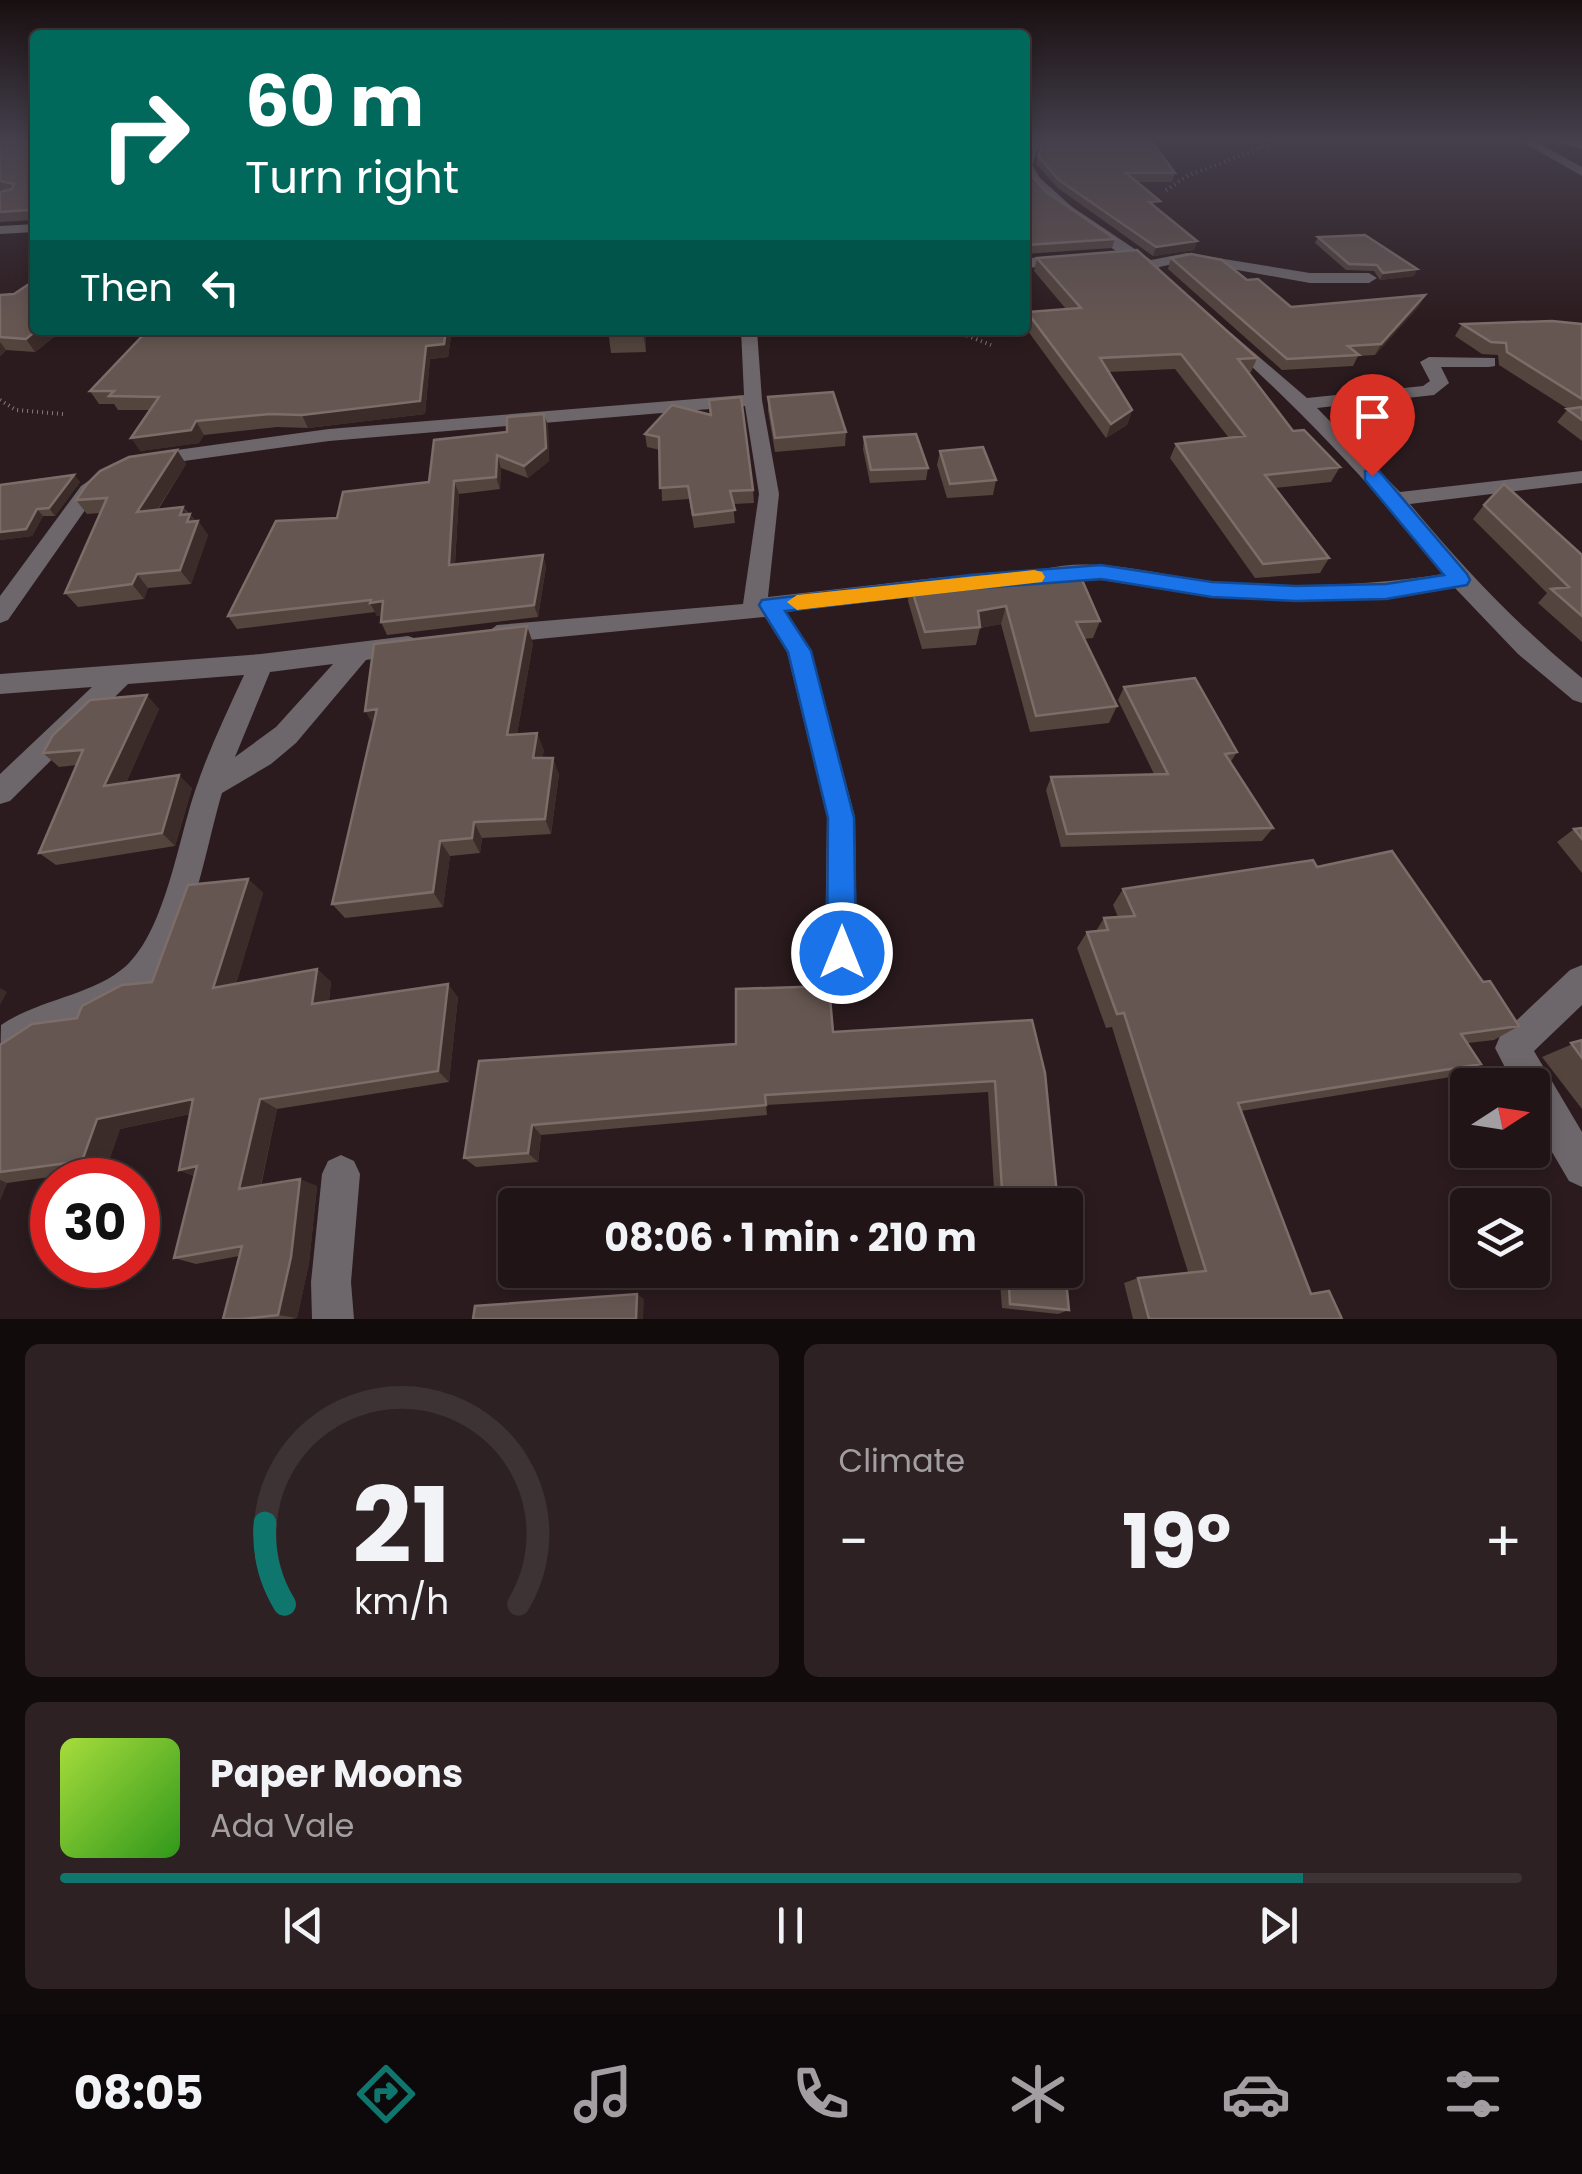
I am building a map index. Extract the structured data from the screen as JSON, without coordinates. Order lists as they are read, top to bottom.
{
  "north": "right",
  "page": {
    "turn": ["60 m", "Turn right"],
    "then": "Then",
    "limit": "30",
    "trip": "08:06 · 1 min · 210 m",
    "tile": "Climate",
    "heat": ["−", "19°", "+"],
    "song": ["Paper Moons", "Ada Vale"],
    "tabs": "08:05",
    "gauge": ["21", "km/h"]
  }
}
